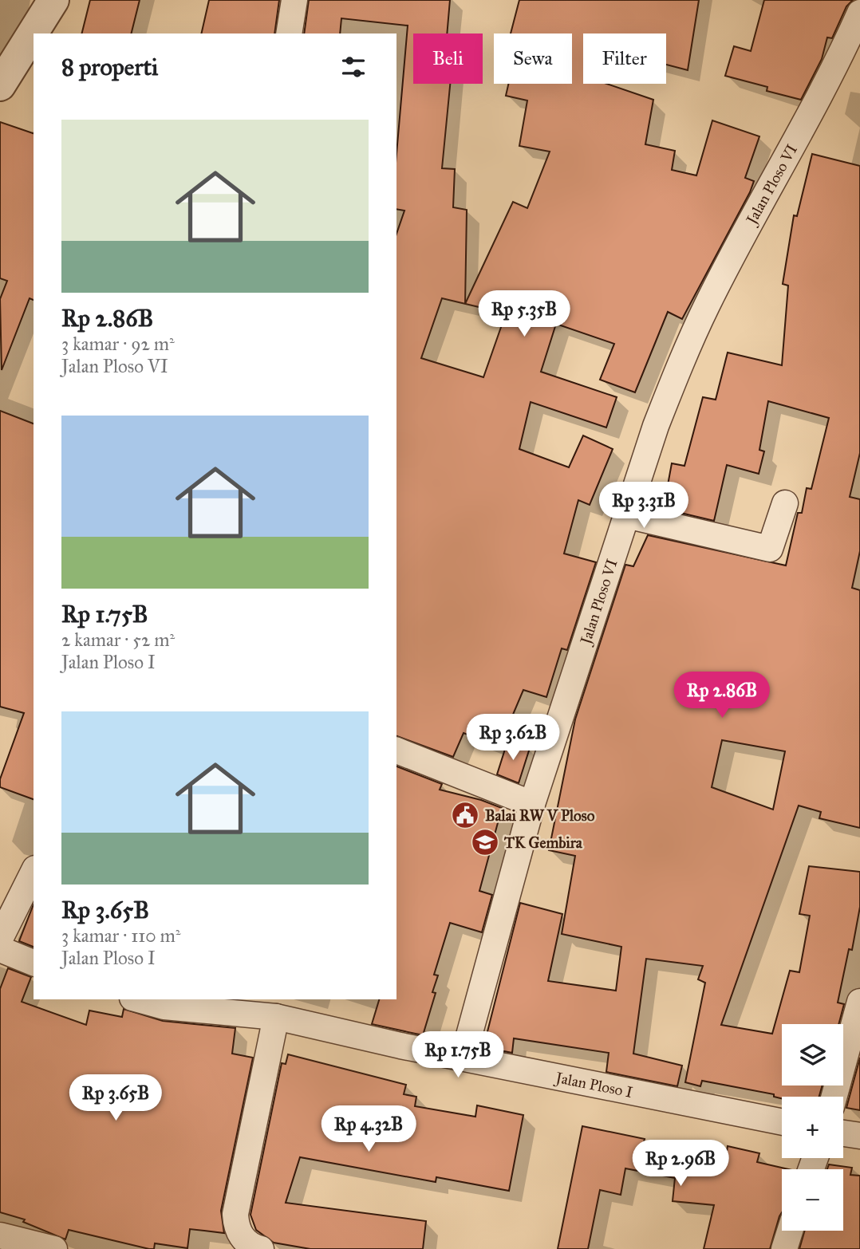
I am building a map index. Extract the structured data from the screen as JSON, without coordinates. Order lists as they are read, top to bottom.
{
  "streets": {
    "street": ["Jalan Ploso VI", "Jalan Ploso I"]
  },
  "crossings": [
    ["Jalan Ploso VI", "Jalan Ploso I"]
  ],
  "places": {
    "public building": ["Balai RW V Ploso"],
    "school or university": ["TK Gembira"]
  },
  "page": {
    "chip": ["Beli", "Sewa", "Filter"],
    "heading": "8 properti",
    "list": [
      {
        "name": "Rp 2.86B",
        "note": "3 kamar · 92 m² · Jalan Ploso VI"
      },
      {
        "name": "Rp 1.75B",
        "note": "2 kamar · 52 m² · Jalan Ploso I"
      },
      {
        "name": "Rp 3.65B",
        "note": "3 kamar · 110 m² · Jalan Ploso I"
      }
    ],
    "price": [
      "Rp 5.35B",
      "Rp 3.31B",
      "Rp 2.86B",
      "Rp 3.62B",
      "Rp 1.75B",
      "Rp 3.65B",
      "Rp 4.32B",
      "Rp 2.96B"
    ],
    "map_buttons": ["+", "−"]
  }
}
